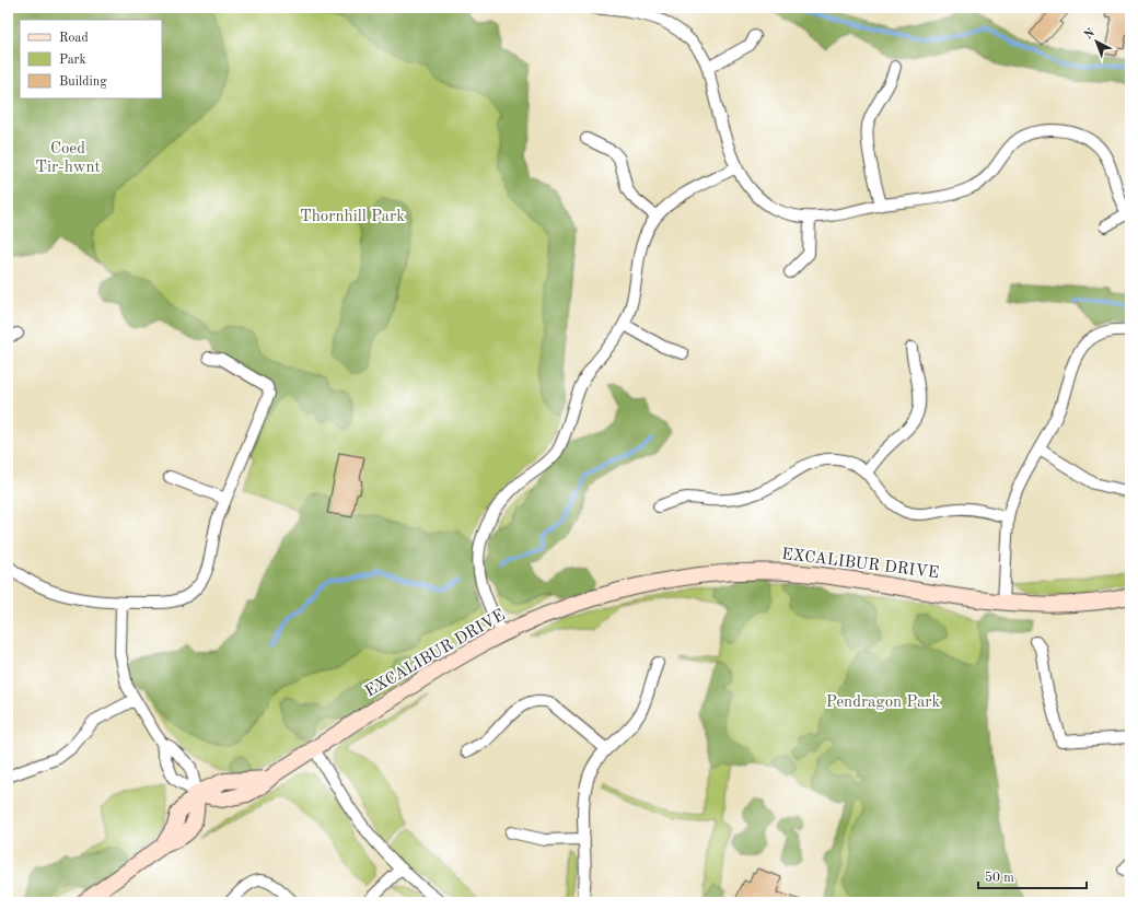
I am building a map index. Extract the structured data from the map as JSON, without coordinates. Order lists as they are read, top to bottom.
{
  "streets": {
    "street": ["EXCALIBUR DRIVE"]
  },
  "parks": ["Coed Tir-hwnt", "Thornhill Park", "Pendragon Park"],
  "legend": ["Road", "Park", "Building"],
  "scale_bar": "50 m",
  "north": "top left"
}
